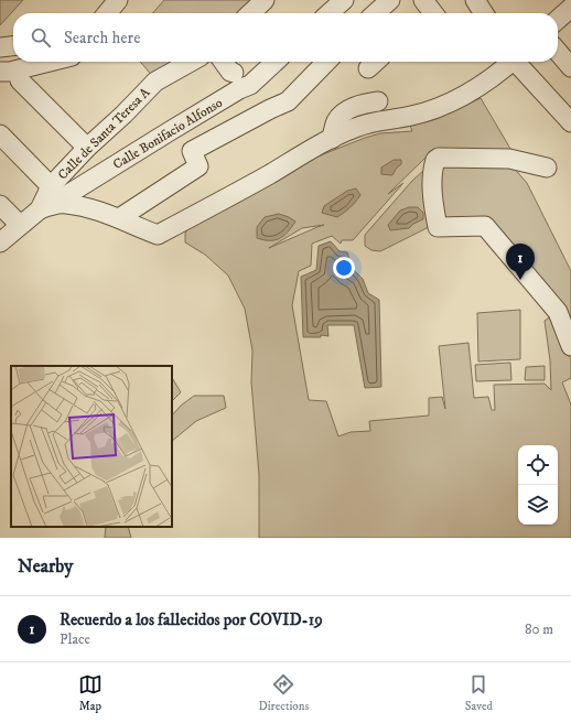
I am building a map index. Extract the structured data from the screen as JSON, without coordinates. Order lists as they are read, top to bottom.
{
  "streets": {
    "street": ["Calle de Santa Teresa A", "Calle Bonifacio Alfonso"]
  },
  "crossings": [
    ["Calle de Santa Teresa A", "Calle Bonifacio Alfonso"]
  ],
  "page": {
    "search": "Search here",
    "pins": "1",
    "heading": "Nearby",
    "list": [
      {
        "mark": "1",
        "name": "Recuerdo a los fallecidos por COVID-19",
        "note": "Place",
        "value": "80 m"
      }
    ],
    "nav": ["Map", "Directions", "Saved"]
  }
}
